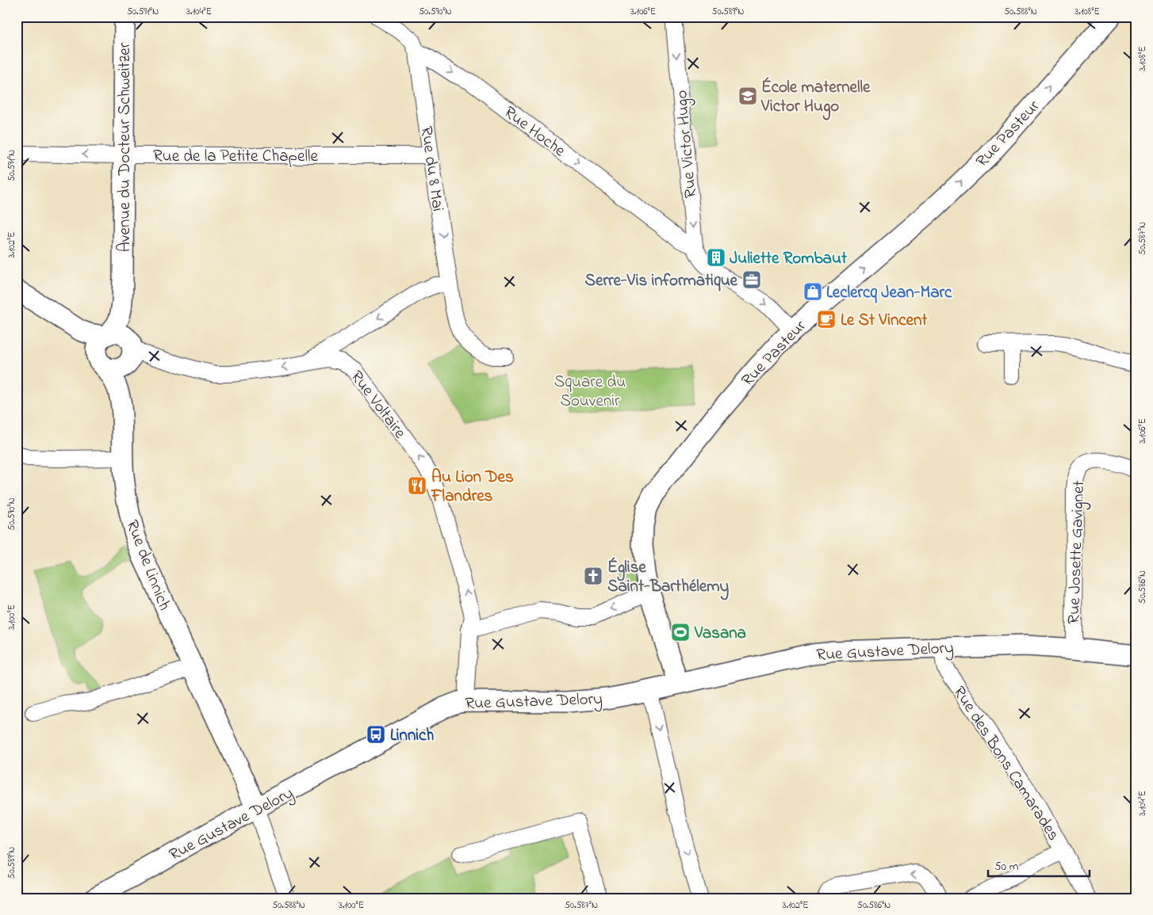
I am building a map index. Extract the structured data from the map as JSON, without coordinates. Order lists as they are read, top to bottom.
{
  "streets": {
    "street": [
      "Rue Hoche",
      "Rue Pasteur",
      "Rue Victor Hugo",
      "Avenue du Docteur Schweitzer",
      "Rue de la Petite Chapelle",
      "Rue du 8 Mai",
      "Rue Voltaire",
      "Rue Josette Gavignet",
      "Rue de Linnich",
      "Rue Gustave Delory",
      "Rue des Bons Camarades"
    ]
  },
  "crossings": [
    ["Rue Hoche", "Rue Victor Hugo"],
    ["Rue Hoche", "Rue du 8 Mai"],
    ["Rue Pasteur", "Rue Victor Hugo"],
    ["Rue Pasteur", "Rue Gustave Delory"],
    ["Avenue du Docteur Schweitzer", "Rue de la Petite Chapelle"],
    ["Avenue du Docteur Schweitzer", "Rue Voltaire"],
    ["Avenue du Docteur Schweitzer", "Rue de Linnich"],
    ["Rue de la Petite Chapelle", "Rue du 8 Mai"],
    ["Rue Voltaire", "Rue de Linnich"],
    ["Rue Voltaire", "Rue Gustave Delory"],
    ["Rue Josette Gavignet", "Rue Gustave Delory"],
    ["Rue de Linnich", "Rue Gustave Delory"],
    ["Rue Gustave Delory", "Rue des Bons Camarades"]
  ],
  "one_way": [
    "Rue Hoche",
    "Rue Pasteur",
    "Rue Victor Hugo",
    "Rue du 8 Mai",
    "Rue Voltaire"
  ],
  "parks": ["Square du Souvenir"],
  "places": {
    "school or university": ["École maternelle Victor Hugo"],
    "building": ["Juliette Rombaut"],
    "office": ["Serre-Vis informatique"],
    "shop": ["Leclercq Jean-Marc"],
    "cafe": ["Le St Vincent"],
    "restaurant": ["Au Lion Des Flandres"],
    "church": ["Église Saint-Barthélemy"],
    "sports": ["Vasana"],
    "bus stop": ["Linnich"]
  },
  "scale_bar": "50 m",
  "coordinates": [
    "50.591°N",
    "3.104°E",
    "50.590°N",
    "3.106°E",
    "50.589°N",
    "50.588°N",
    "3.108°E",
    "50.587°N",
    "3.102°E",
    "50.586°N",
    "3.100°E"
  ]
}
